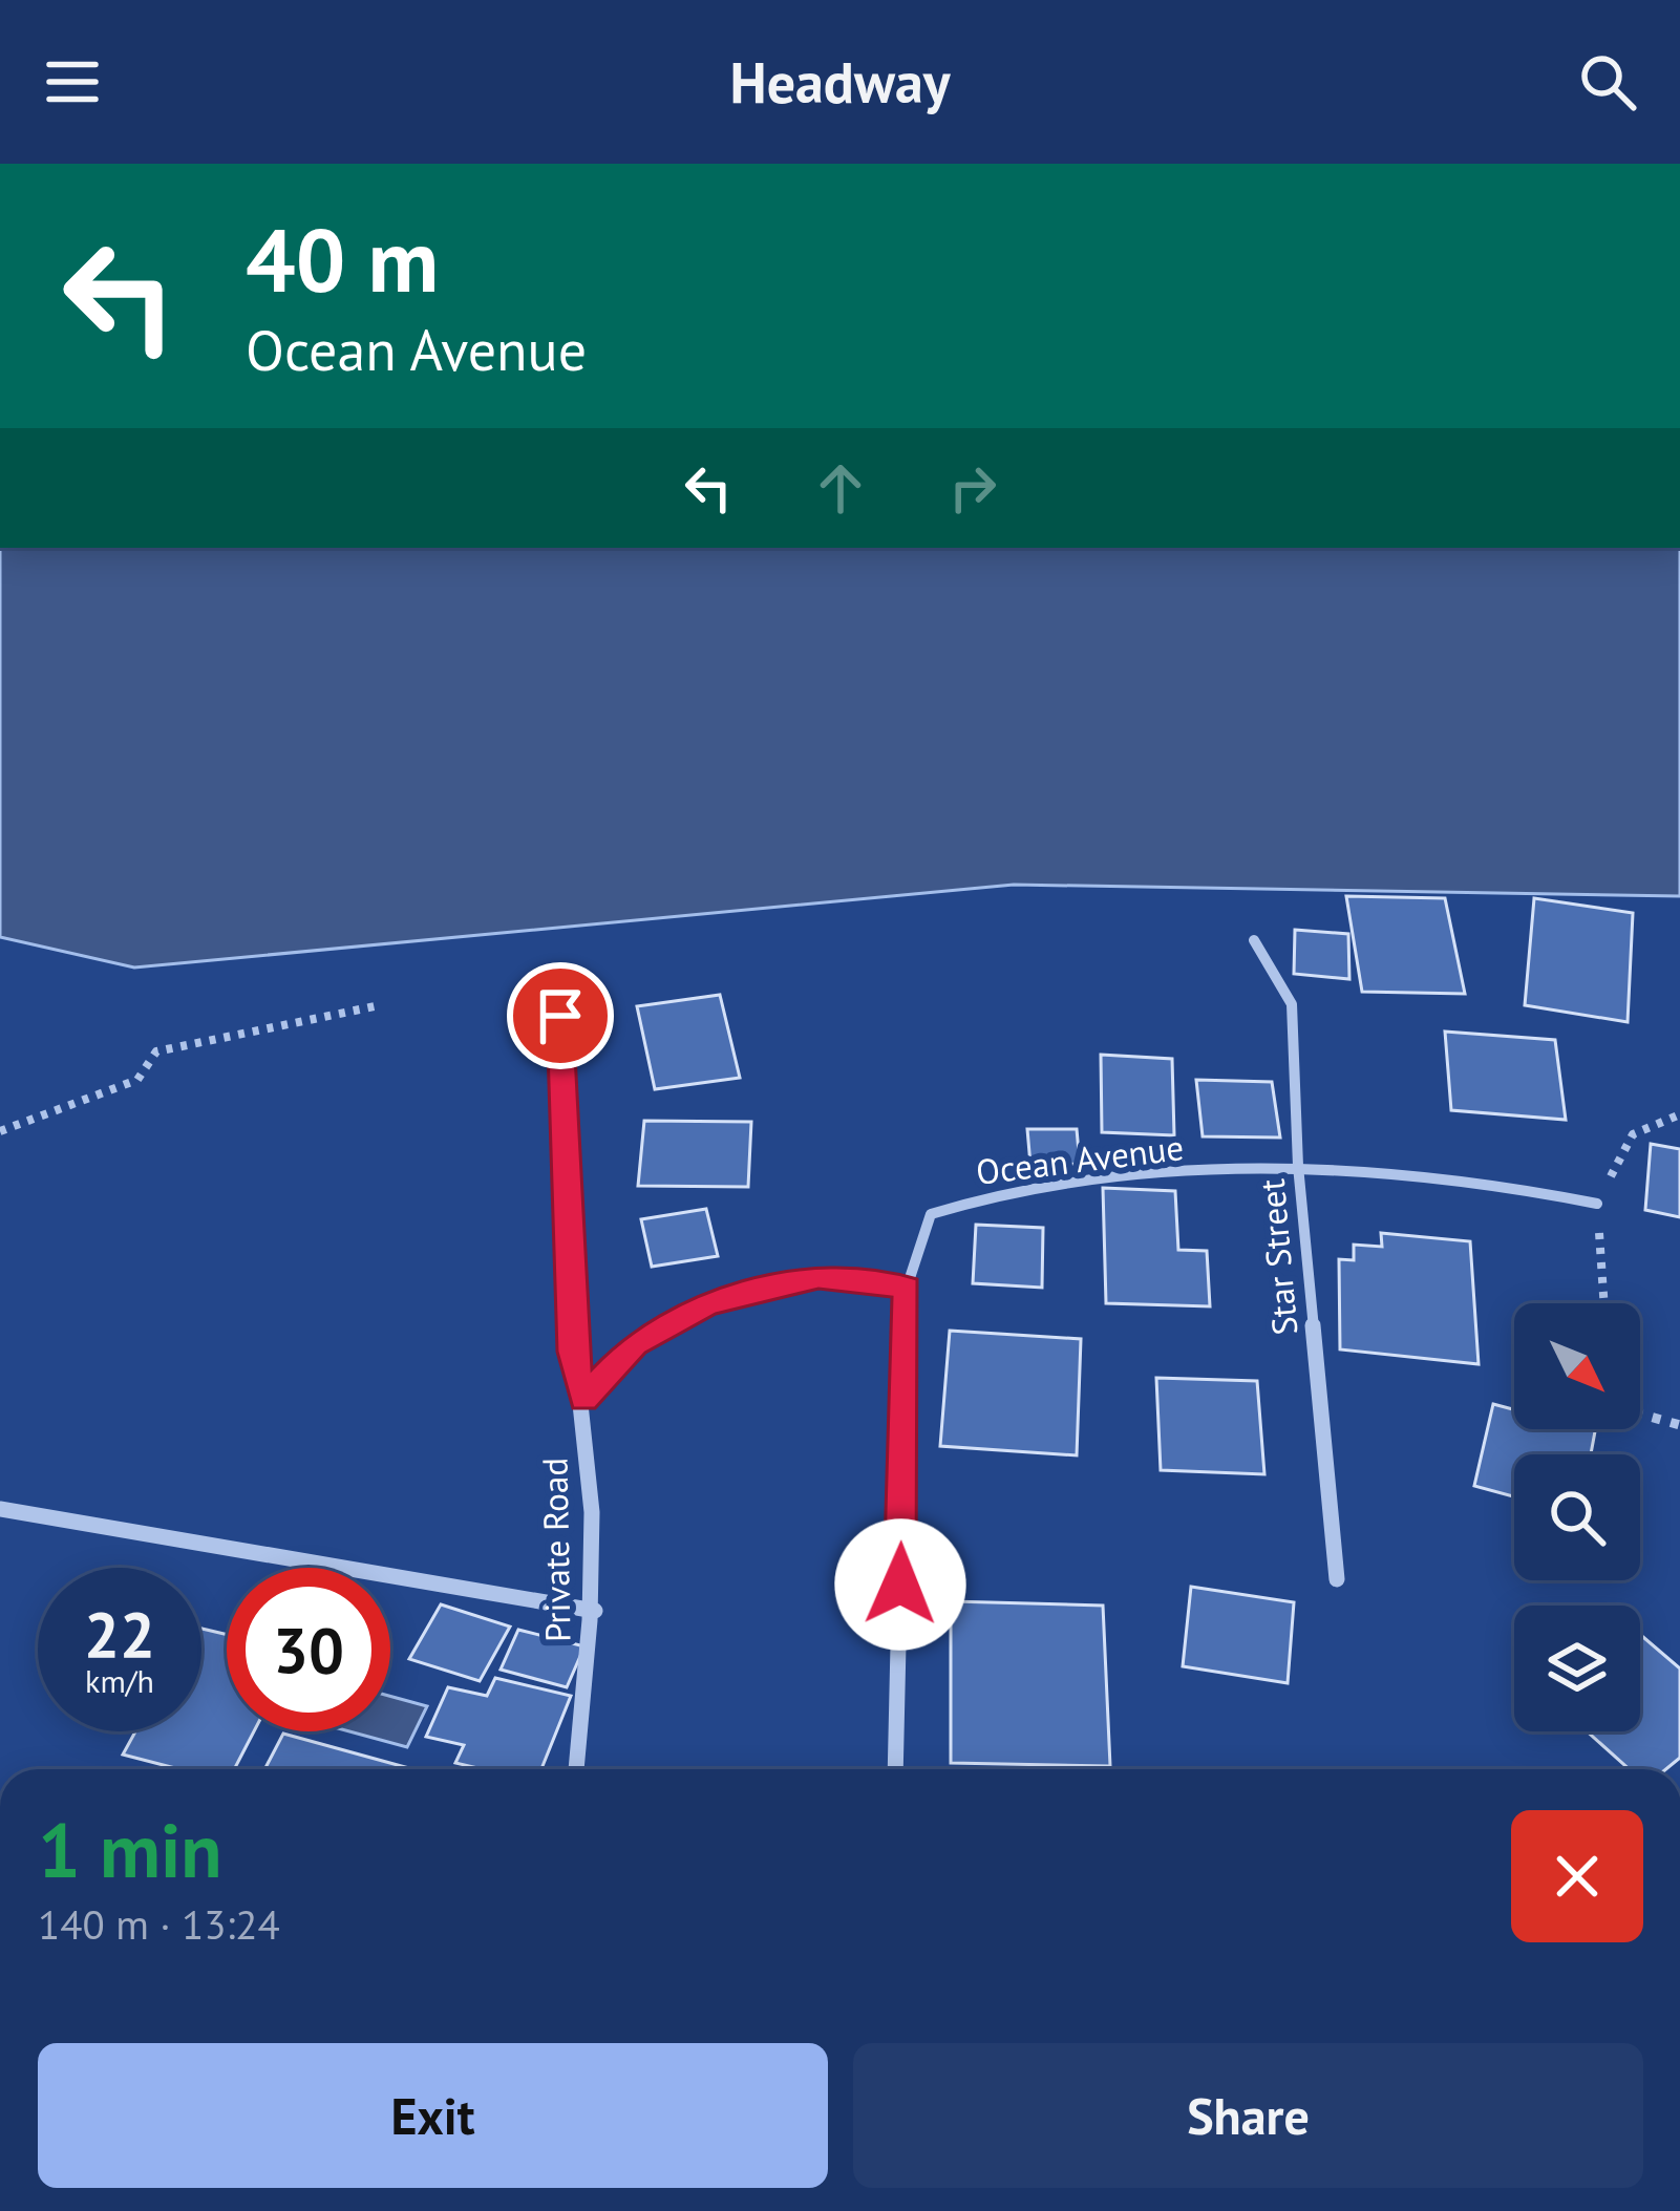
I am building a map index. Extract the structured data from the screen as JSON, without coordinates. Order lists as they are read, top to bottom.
{
  "streets": {
    "street": ["Ocean Avenue", "Star Street", "Private Road"]
  },
  "crossings": [
    ["Ocean Avenue", "Star Street"]
  ],
  "north": "bottom right",
  "page": {
    "header": "Headway",
    "turn": ["40 m", "Ocean Avenue"],
    "speed": "22 km/h",
    "limit": "30",
    "heading": ["1 min", "140 m · 13:24"],
    "buttons": ["Exit", "Share"]
  }
}
